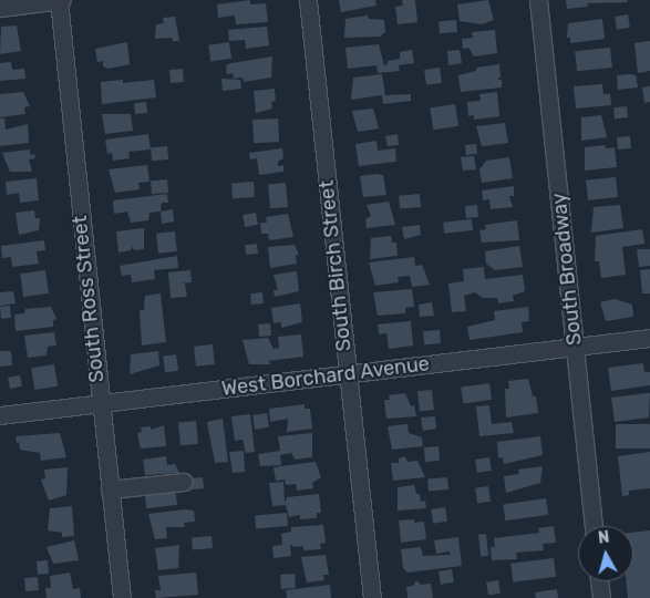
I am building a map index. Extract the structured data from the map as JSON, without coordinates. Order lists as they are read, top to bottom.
{
  "streets": {
    "street": [
      "South Birch Street",
      "South Broadway",
      "South Ross Street",
      "West Borchard Avenue"
    ]
  },
  "crossings": [
    ["South Birch Street", "West Borchard Avenue"],
    ["South Broadway", "West Borchard Avenue"],
    ["South Ross Street", "West Borchard Avenue"]
  ],
  "north": "top"
}
